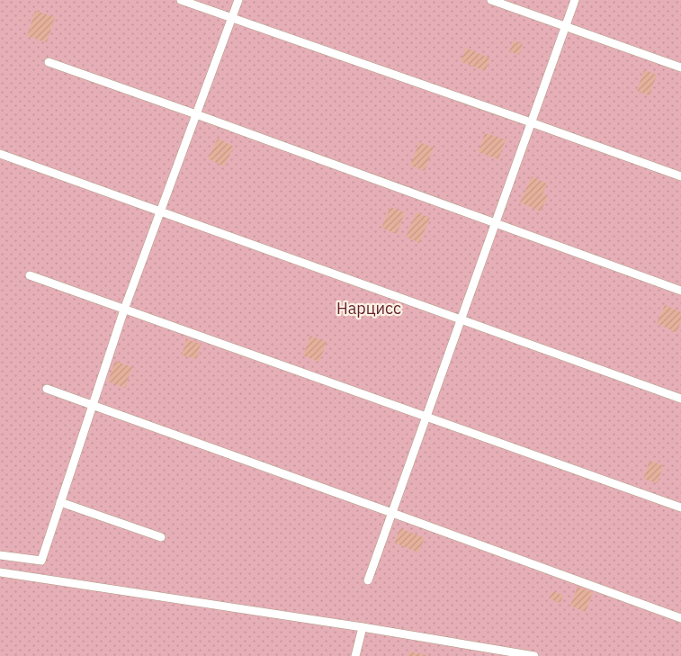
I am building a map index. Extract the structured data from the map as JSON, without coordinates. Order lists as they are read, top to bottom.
{
  "parks": ["Нарцисс"]
}
